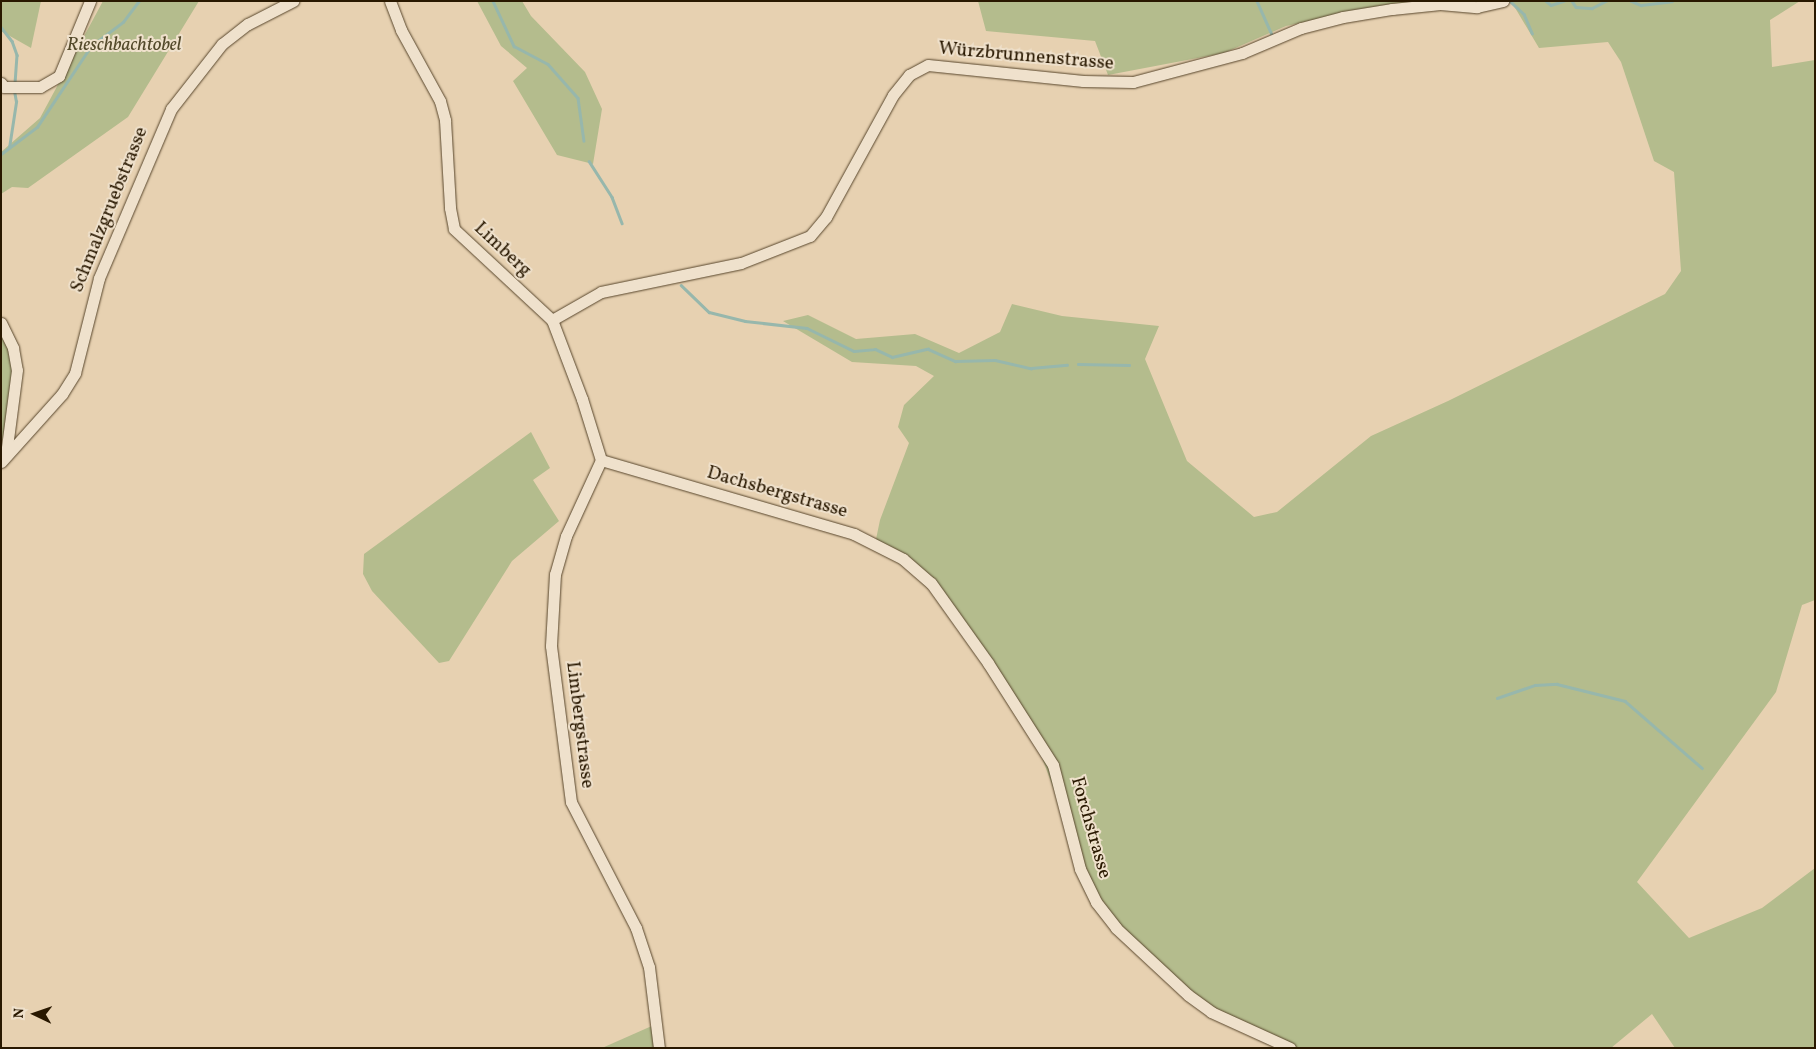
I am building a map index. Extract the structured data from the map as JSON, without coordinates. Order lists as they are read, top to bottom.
{
  "streets": {
    "street": [
      "Würzbrunnenstrasse",
      "Schmalzgruebstrasse",
      "Limberg",
      "Dachsbergstrasse",
      "Limbergstrasse",
      "Forchstrasse"
    ]
  },
  "crossings": [
    ["Würzbrunnenstrasse", "Limberg"],
    ["Limberg", "Dachsbergstrasse"],
    ["Limberg", "Limbergstrasse"],
    ["Dachsbergstrasse", "Limbergstrasse"],
    ["Dachsbergstrasse", "Forchstrasse"]
  ],
  "parks": ["Rieschbachtobel"],
  "north": "left"
}
